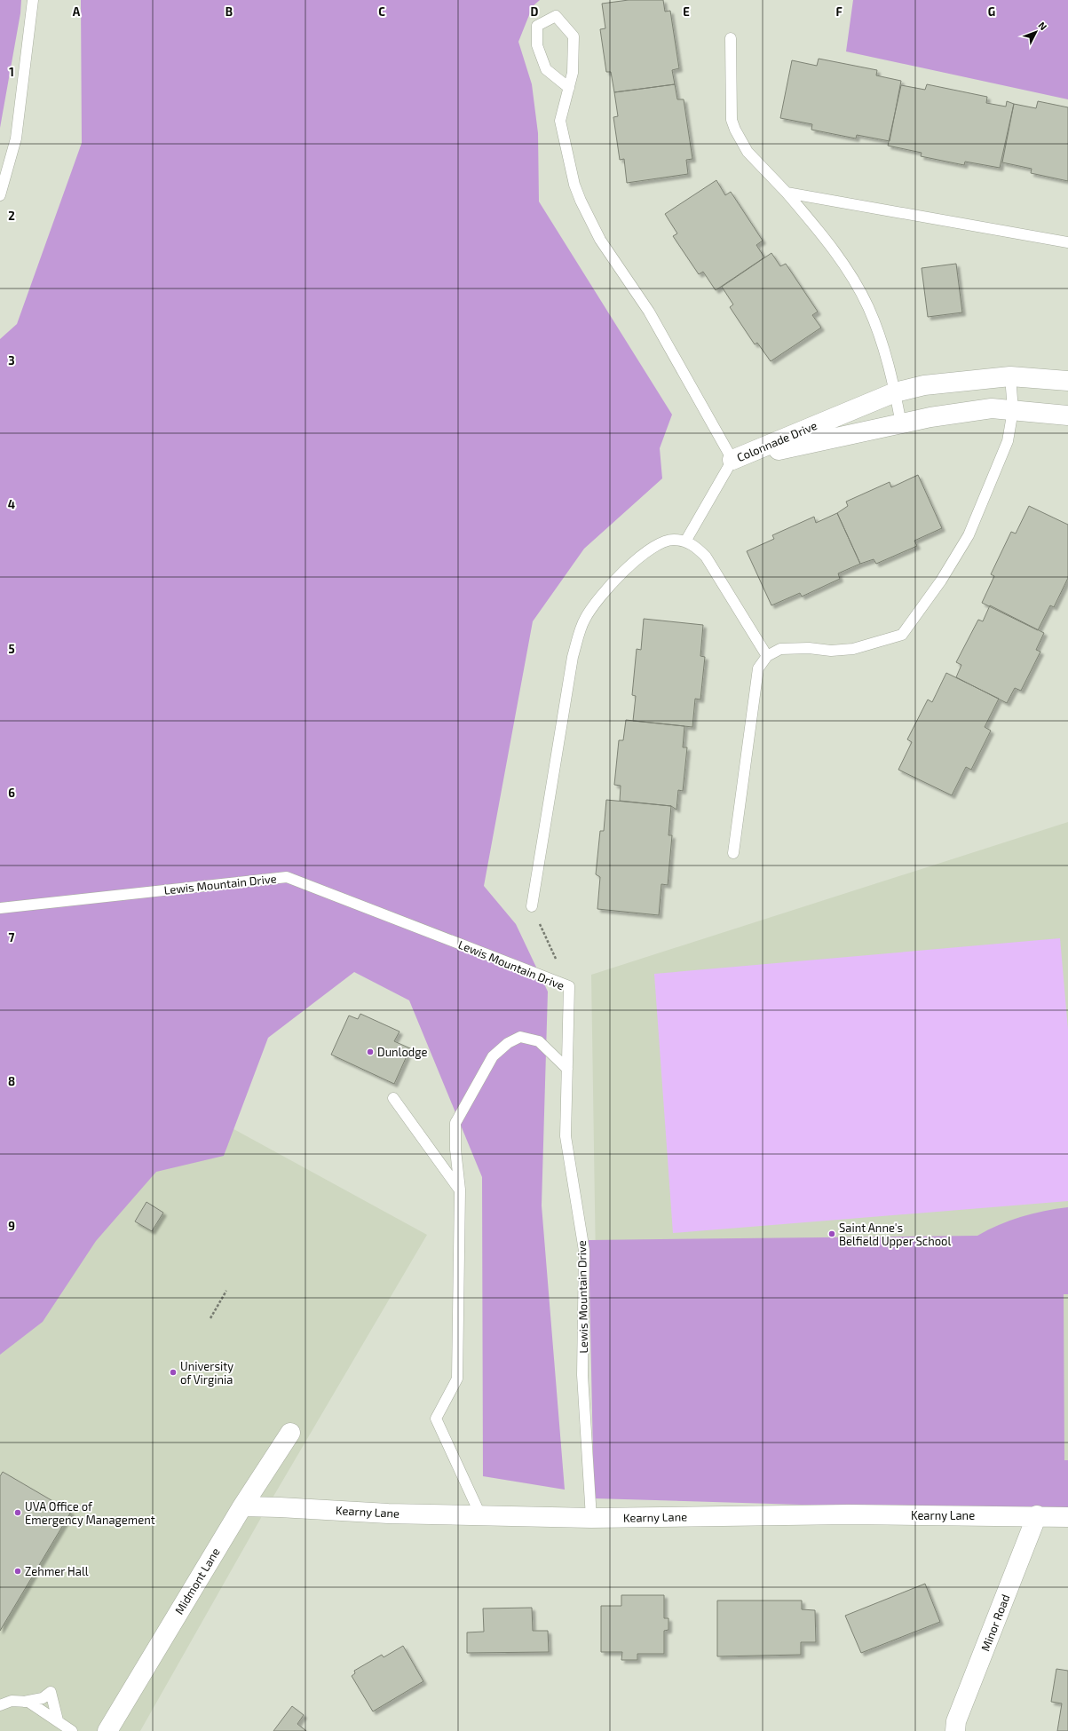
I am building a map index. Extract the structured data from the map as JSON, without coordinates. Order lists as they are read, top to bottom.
{
  "streets": {
    "street": [
      "Colonnade Drive",
      "Kearny Lane",
      "Midmont Lane",
      "Minor Road"
    ],
    "lane": ["Lewis Mountain Drive"]
  },
  "crossings": [
    ["Lewis Mountain Drive", "Kearny Lane"],
    ["Kearny Lane", "Midmont Lane"],
    ["Kearny Lane", "Minor Road"]
  ],
  "places": [
    "Dunlodge",
    "Saint Anne's Belfield Upper School",
    "University of Virginia",
    "UVA Office of Emergency Management",
    "Zehmer Hall"
  ],
  "north": "top right",
  "grid": {
    "columns": [
      "A",
      "B",
      "C",
      "D",
      "E",
      "F",
      "G"
    ],
    "rows": [
      "1",
      "2",
      "3",
      "4",
      "5",
      "6",
      "7",
      "8",
      "9"
    ]
  }
}
